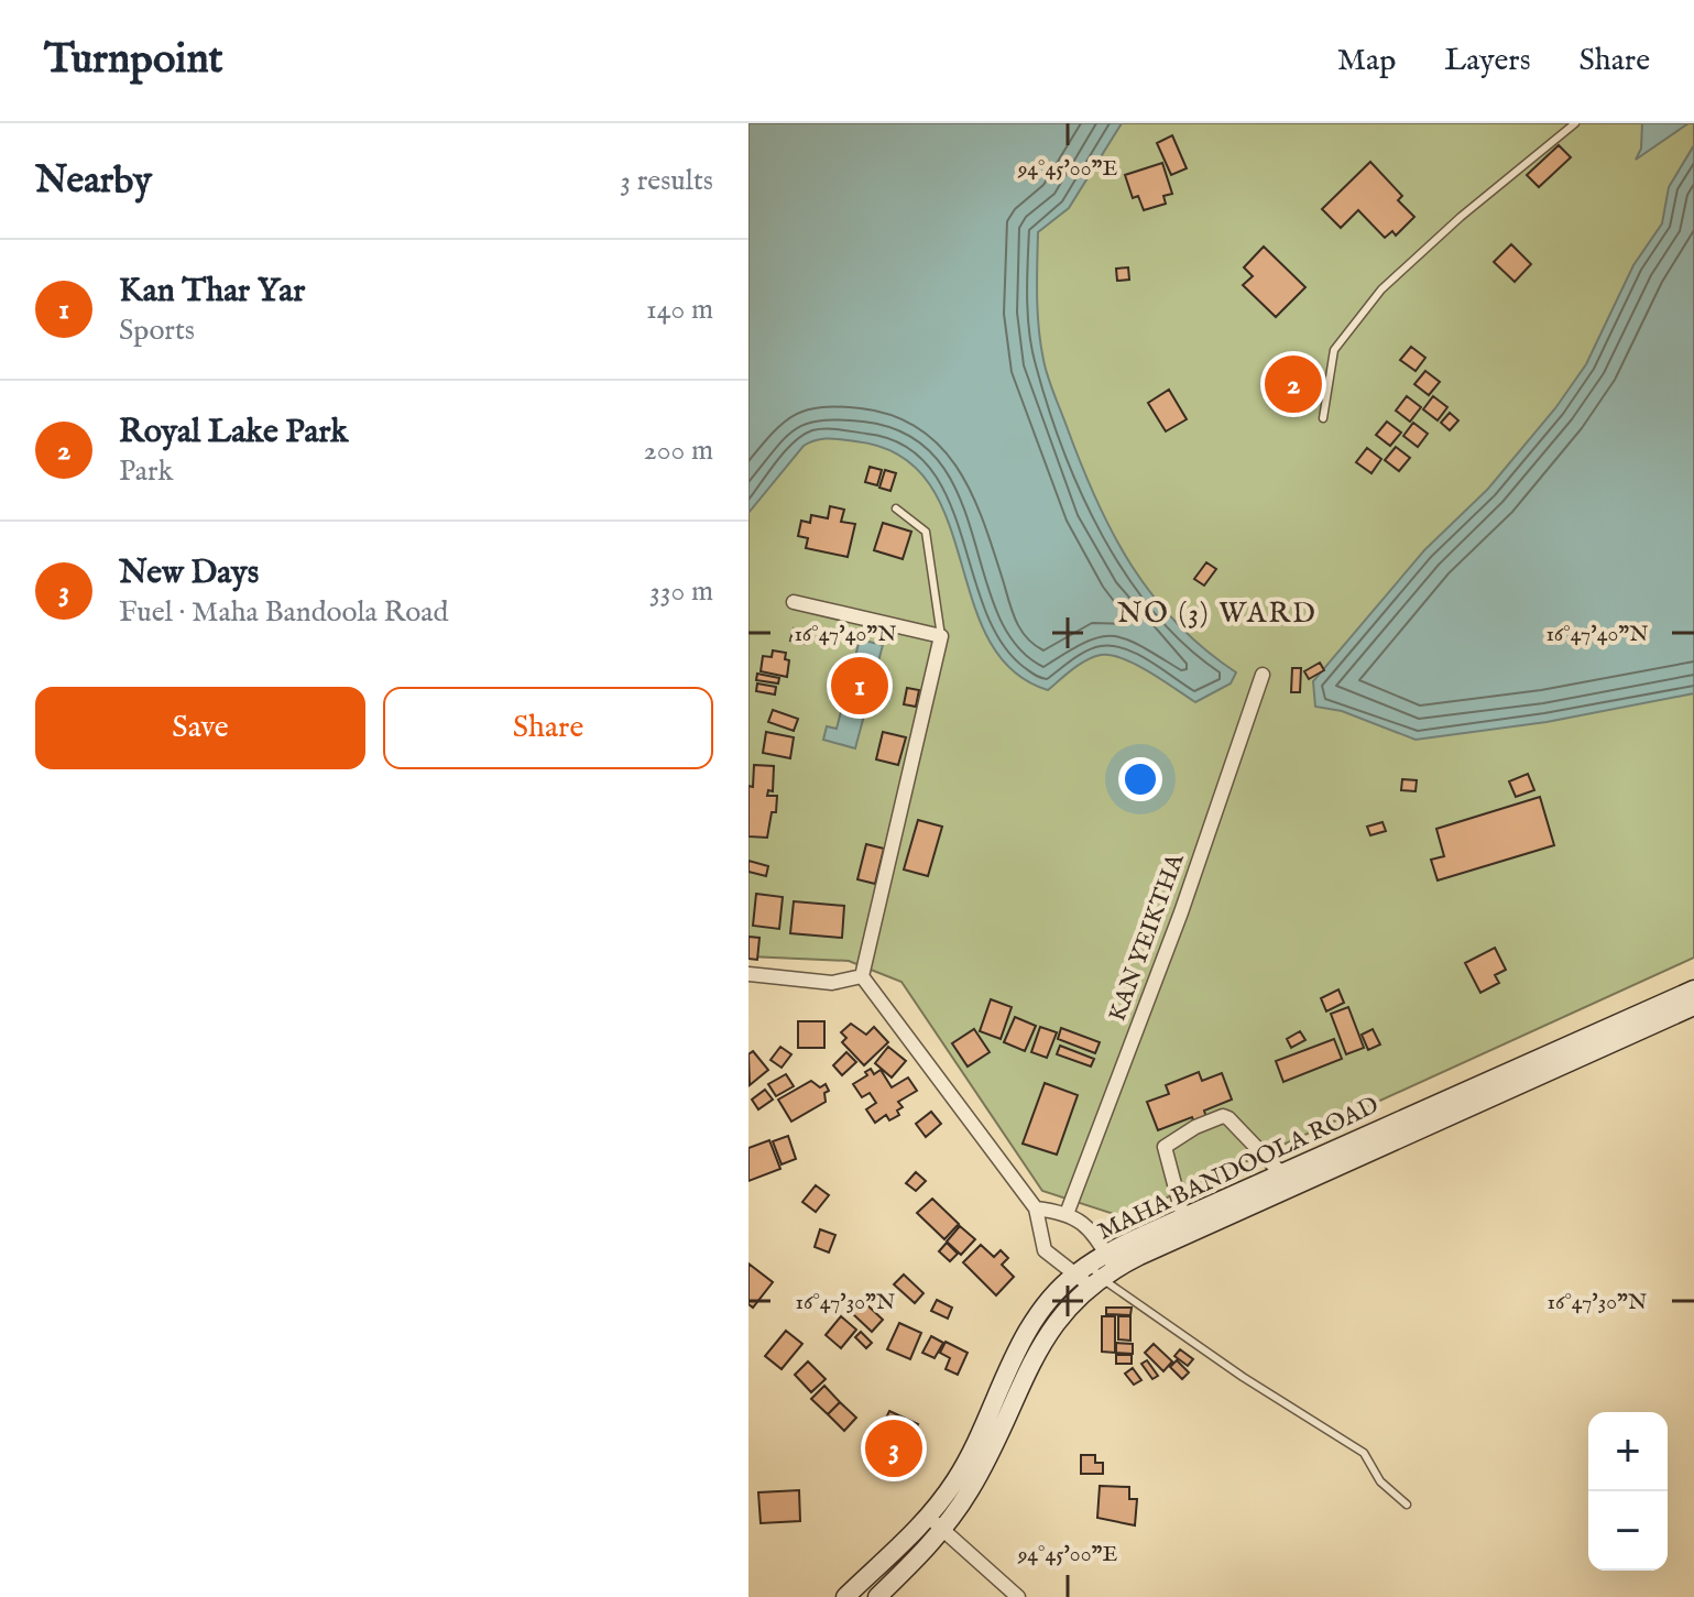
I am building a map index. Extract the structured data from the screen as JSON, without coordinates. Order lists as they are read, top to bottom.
{
  "streets": {
    "main road": ["MAHA BANDOOLA ROAD"],
    "street": ["KAN YEIKTHA"]
  },
  "districts": ["NO (3) WARD"],
  "page": {
    "header": "Turnpoint",
    "nav": ["Map", "Layers", "Share"],
    "heading": ["Nearby", "3 results"],
    "list": [
      {
        "mark": "1",
        "name": "Kan Thar Yar",
        "note": "Sports",
        "value": "140 m"
      },
      {
        "mark": "2",
        "name": "Royal Lake Park",
        "note": "Park",
        "value": "200 m"
      },
      {
        "mark": "3",
        "name": "New Days",
        "note": "Fuel · Maha Bandoola Road",
        "value": "330 m"
      }
    ],
    "pins": ["2", "1", "3"],
    "buttons": ["Save", "Share"],
    "map_buttons": ["+", "−"]
  },
  "coordinates": ["94°45'00\"E", "16°47'40\"N", "16°47'30\"N"]
}
